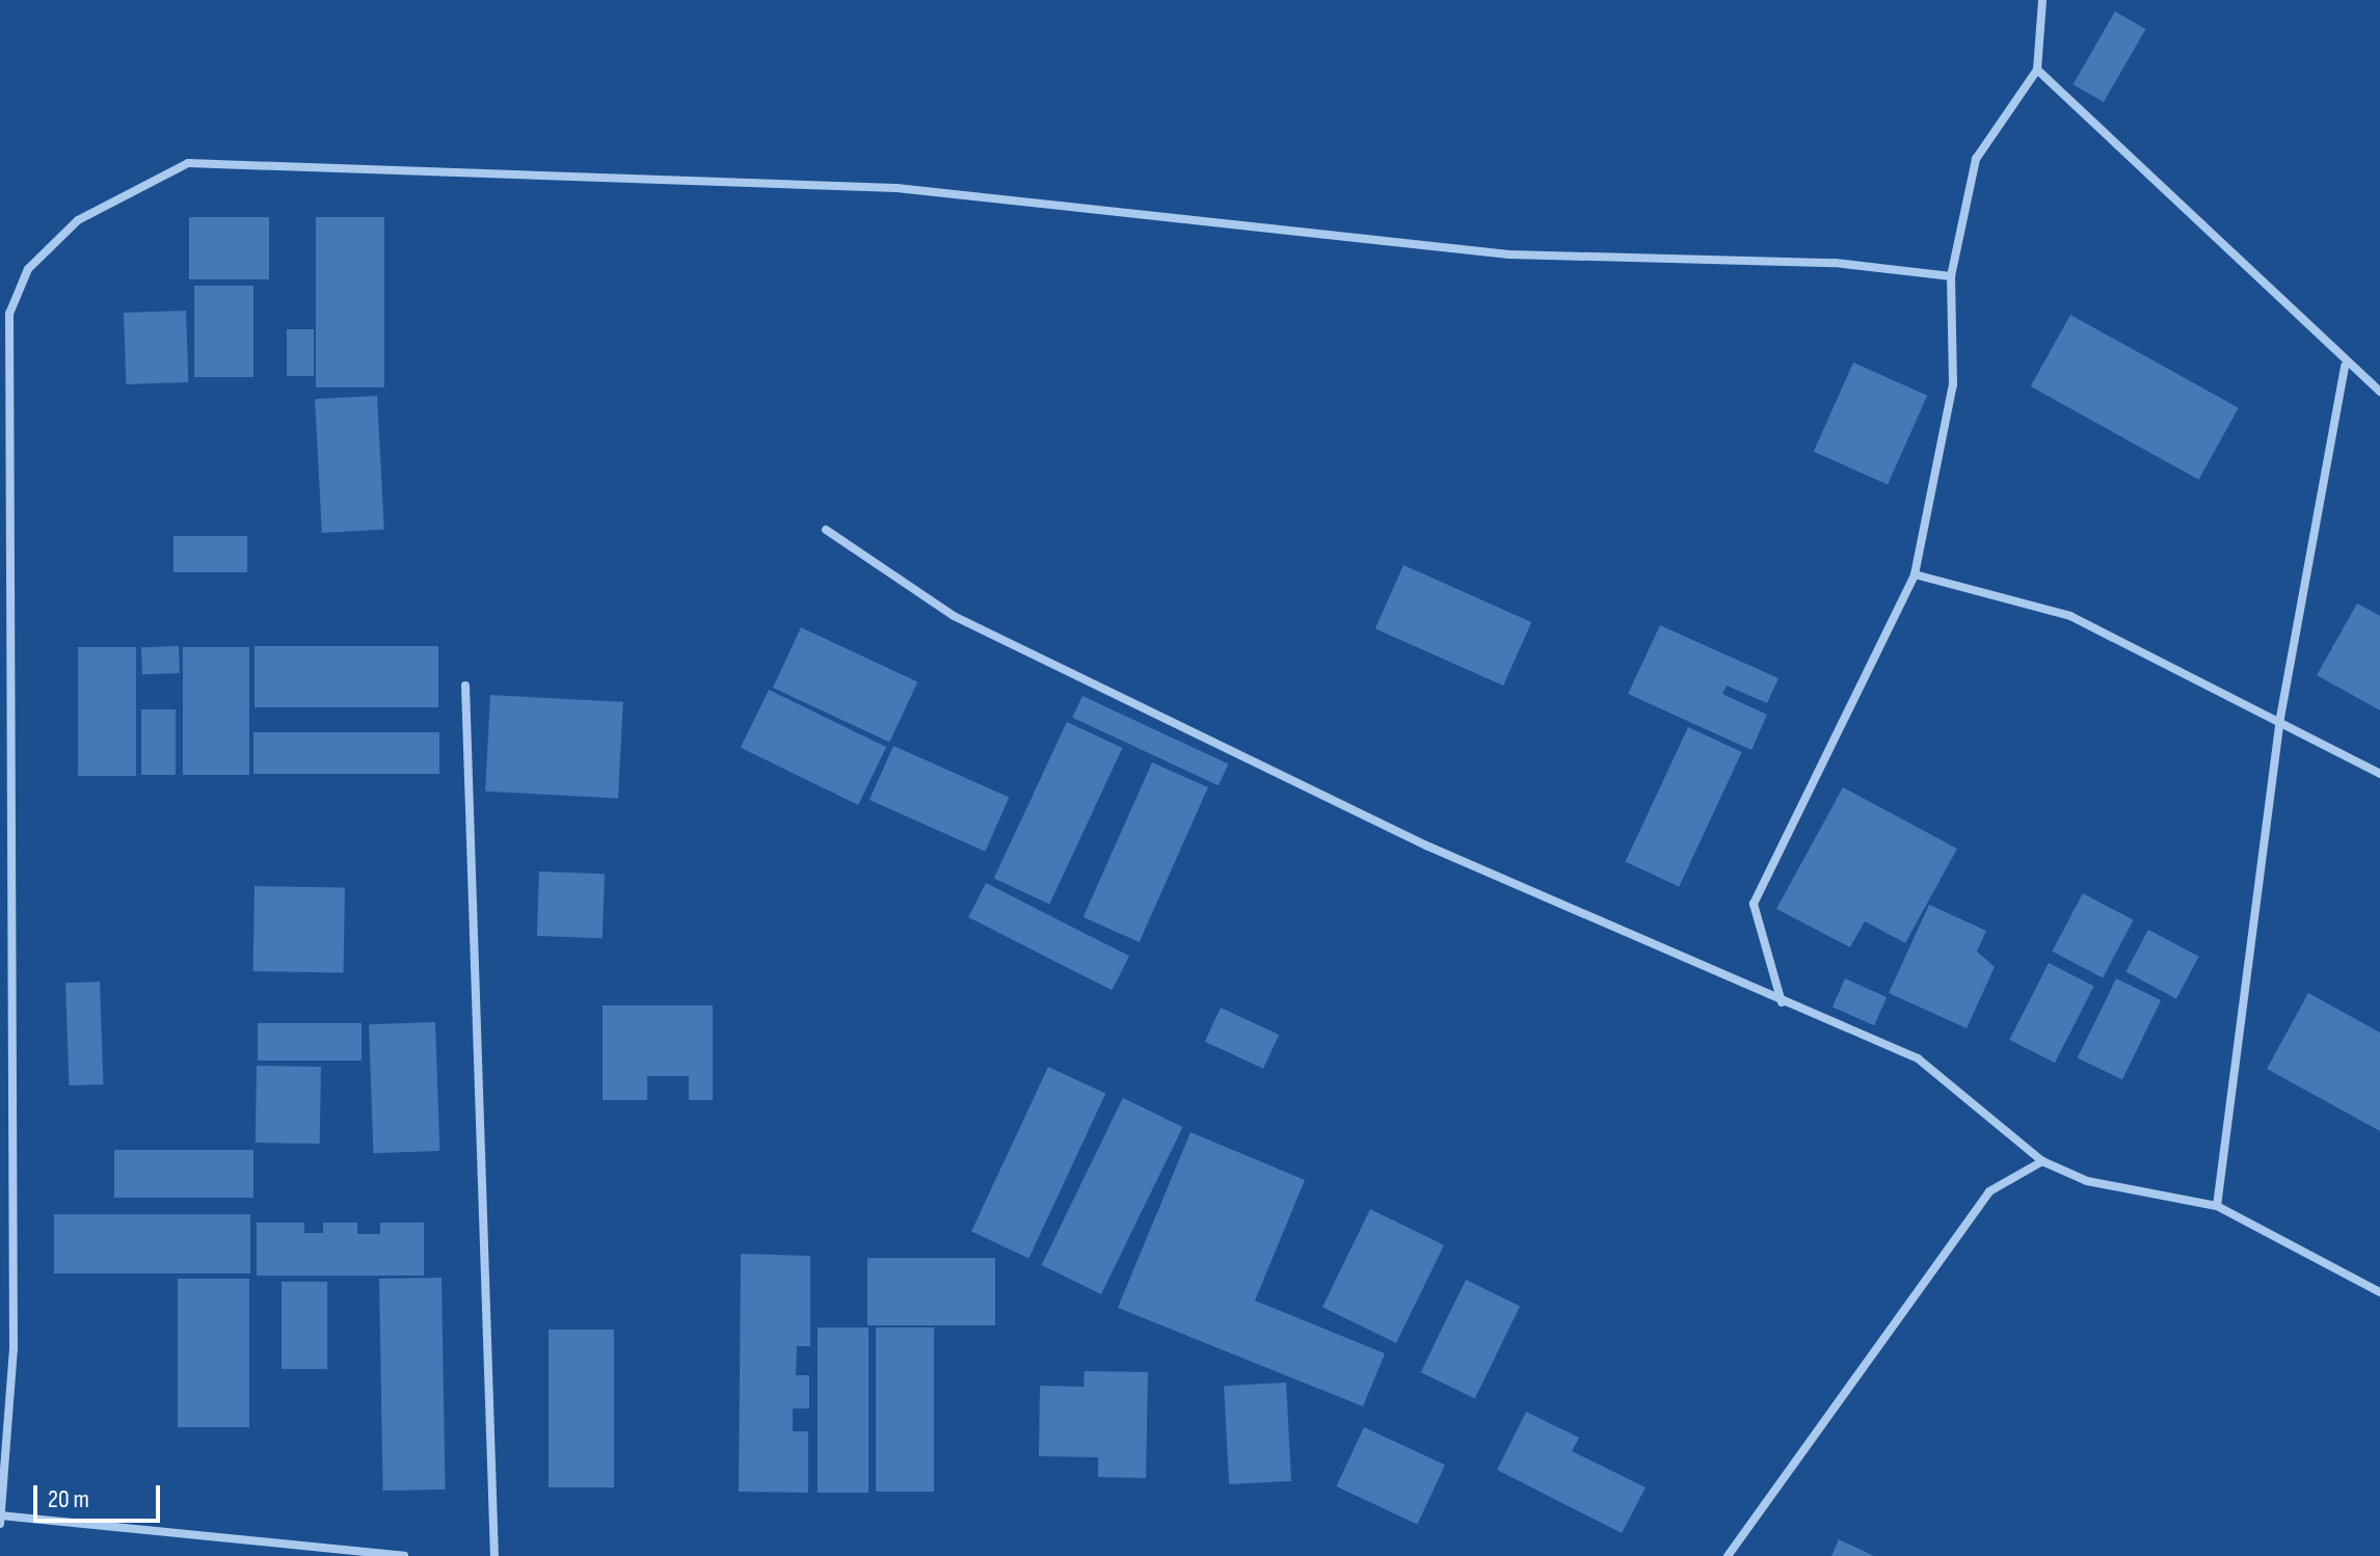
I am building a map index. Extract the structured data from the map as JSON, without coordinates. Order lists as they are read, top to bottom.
{
  "scale_bar": "20 m"
}
